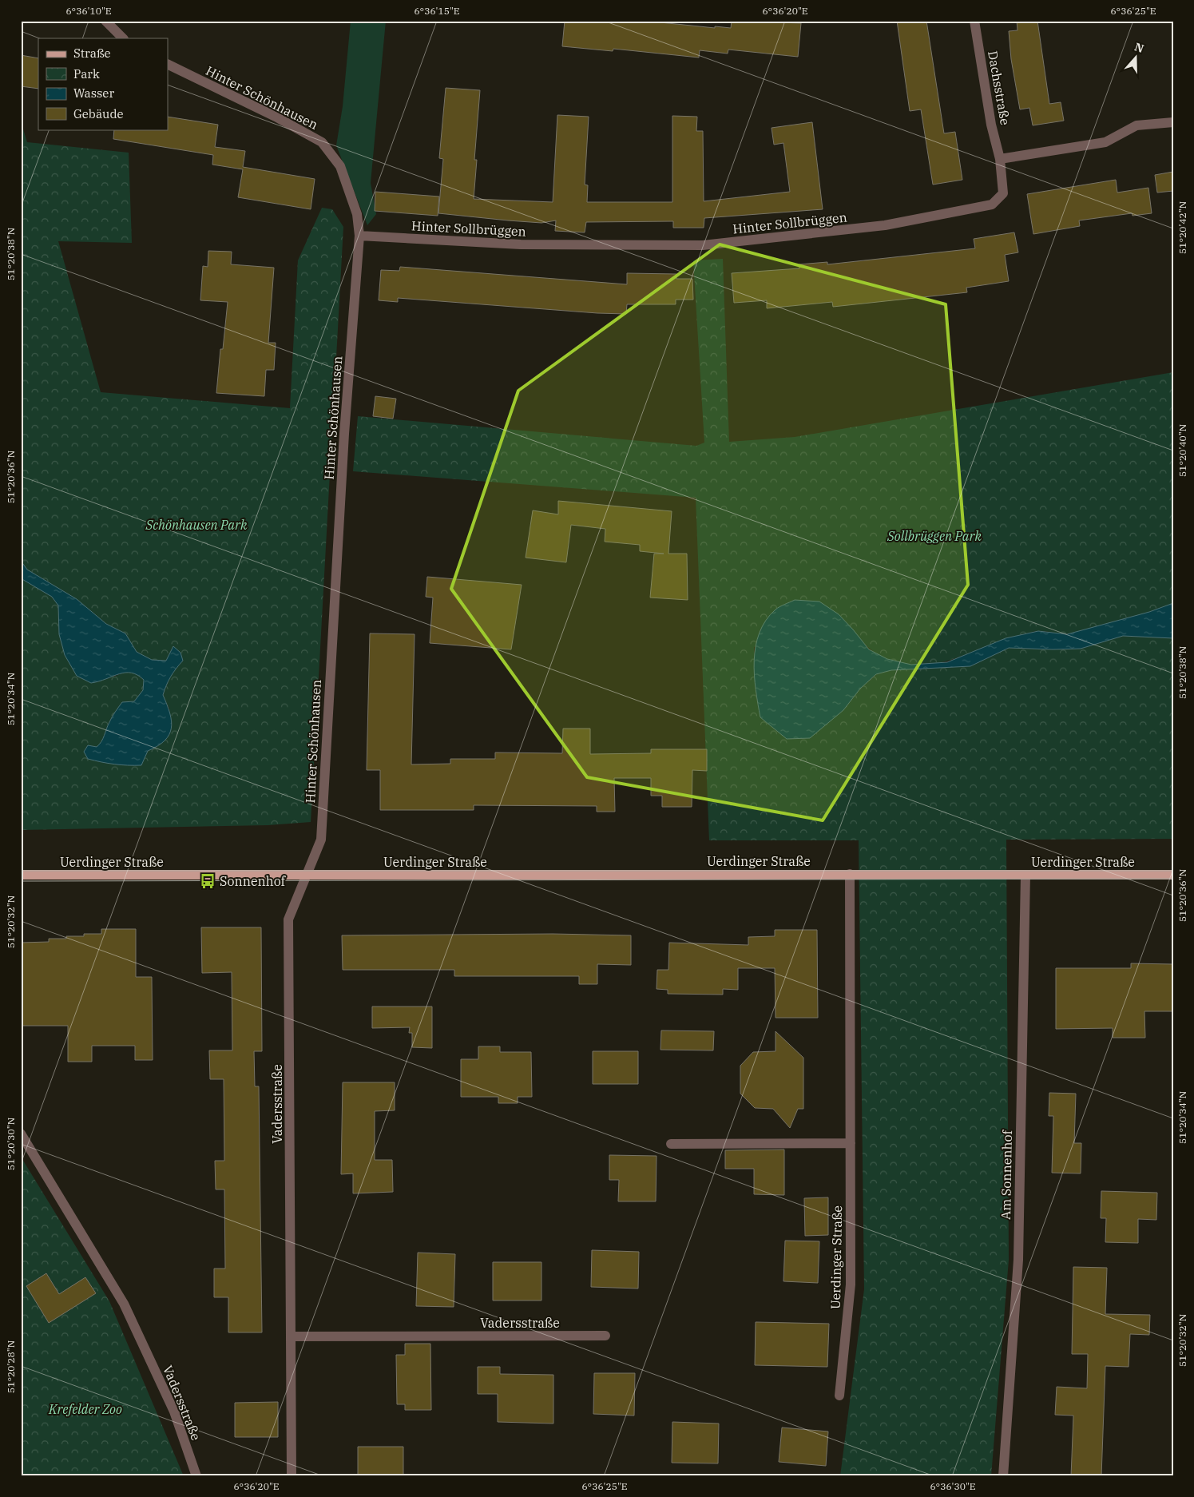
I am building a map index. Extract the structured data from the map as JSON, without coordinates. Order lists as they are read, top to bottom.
{
  "streets": {
    "main road": ["Uerdinger Straße"],
    "street": [
      "Dachsstraße",
      "Hinter Schönhausen",
      "Hinter Sollbrüggen",
      "Vadersstraße",
      "Am Sonnenhof"
    ]
  },
  "crossings": [
    ["Dachsstraße", "Hinter Sollbrüggen"],
    ["Hinter Schönhausen", "Hinter Sollbrüggen"],
    ["Hinter Schönhausen", "Uerdinger Straße"],
    ["Hinter Schönhausen", "Vadersstraße"],
    ["Uerdinger Straße", "Vadersstraße"],
    ["Uerdinger Straße", "Am Sonnenhof"]
  ],
  "parks": ["Schönhausen Park", "Sollbrüggen Park", "Krefelder Zoo"],
  "places": {
    "bus stop": ["Sonnenhof"]
  },
  "legend": [
    "Straße",
    "Park",
    "Wasser",
    "Gebäude"
  ],
  "north": "top",
  "coordinates": [
    "6°36'10\"E",
    "6°36'15\"E",
    "6°36'20\"E",
    "6°36'25\"E",
    "51°20'42\"N",
    "51°20'38\"N",
    "51°20'40\"N",
    "51°20'36\"N",
    "51°20'34\"N",
    "51°20'32\"N",
    "51°20'30\"N",
    "51°20'28\"N",
    "6°36'30\"E"
  ]
}
